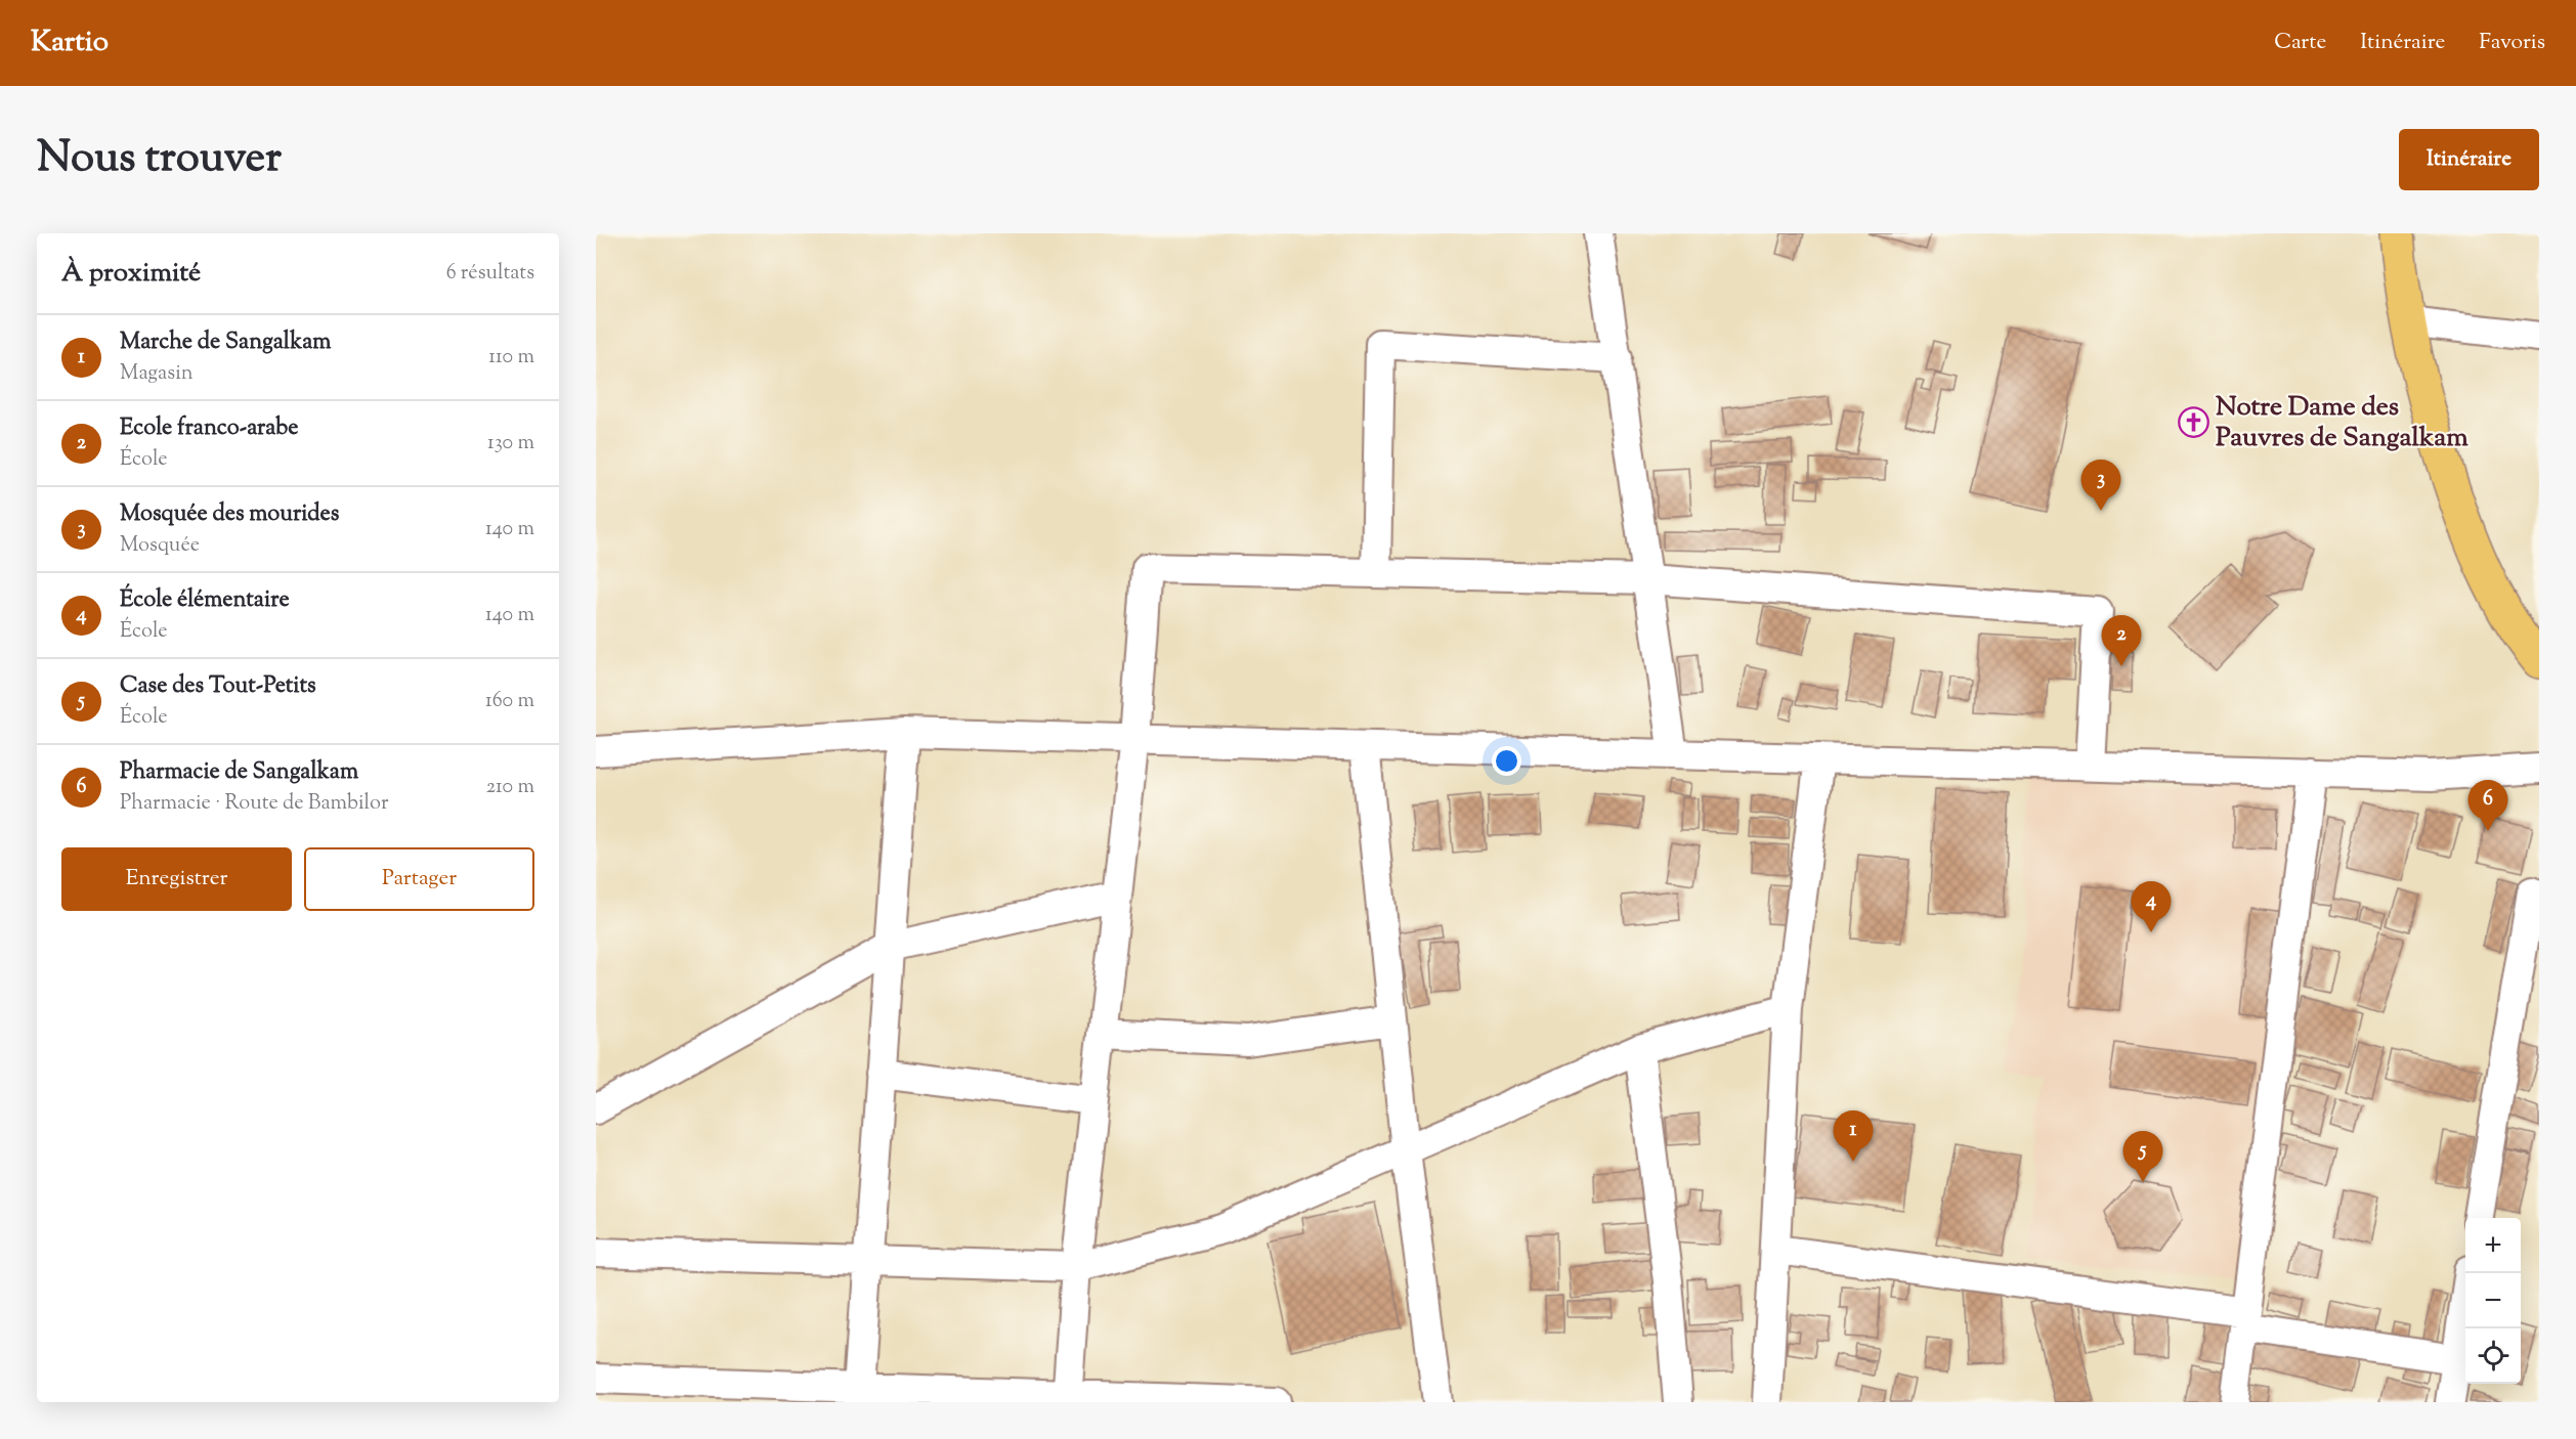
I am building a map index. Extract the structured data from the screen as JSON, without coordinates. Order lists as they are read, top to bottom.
{
  "places": {
    "church": ["Notre Dame des Pauvres de Sangalkam"]
  },
  "page": {
    "header": "Kartio",
    "nav": ["Carte", "Itinéraire", "Favoris"],
    "title": "Nous trouver",
    "buttons": [
      "Itinéraire",
      ["Enregistrer", "Partager"]
    ],
    "heading": ["À proximité", "6 résultats"],
    "list": [
      {
        "mark": "1",
        "name": "Marche de Sangalkam",
        "note": "Magasin",
        "value": "110 m"
      },
      {
        "mark": "2",
        "name": "Ecole franco-arabe",
        "note": "École",
        "value": "130 m"
      },
      {
        "mark": "3",
        "name": "Mosquée des mourides",
        "note": "Mosquée",
        "value": "140 m"
      },
      {
        "mark": "4",
        "name": "École élémentaire",
        "note": "École",
        "value": "140 m"
      },
      {
        "mark": "5",
        "name": "Case des Tout-Petits",
        "note": "École",
        "value": "160 m"
      },
      {
        "mark": "6",
        "name": "Pharmacie de Sangalkam",
        "note": "Pharmacie · Route de Bambilor",
        "value": "210 m"
      }
    ],
    "pins": [
      "3",
      "2",
      "6",
      "4",
      "1",
      "5"
    ],
    "map_buttons": ["+", "−"]
  }
}
